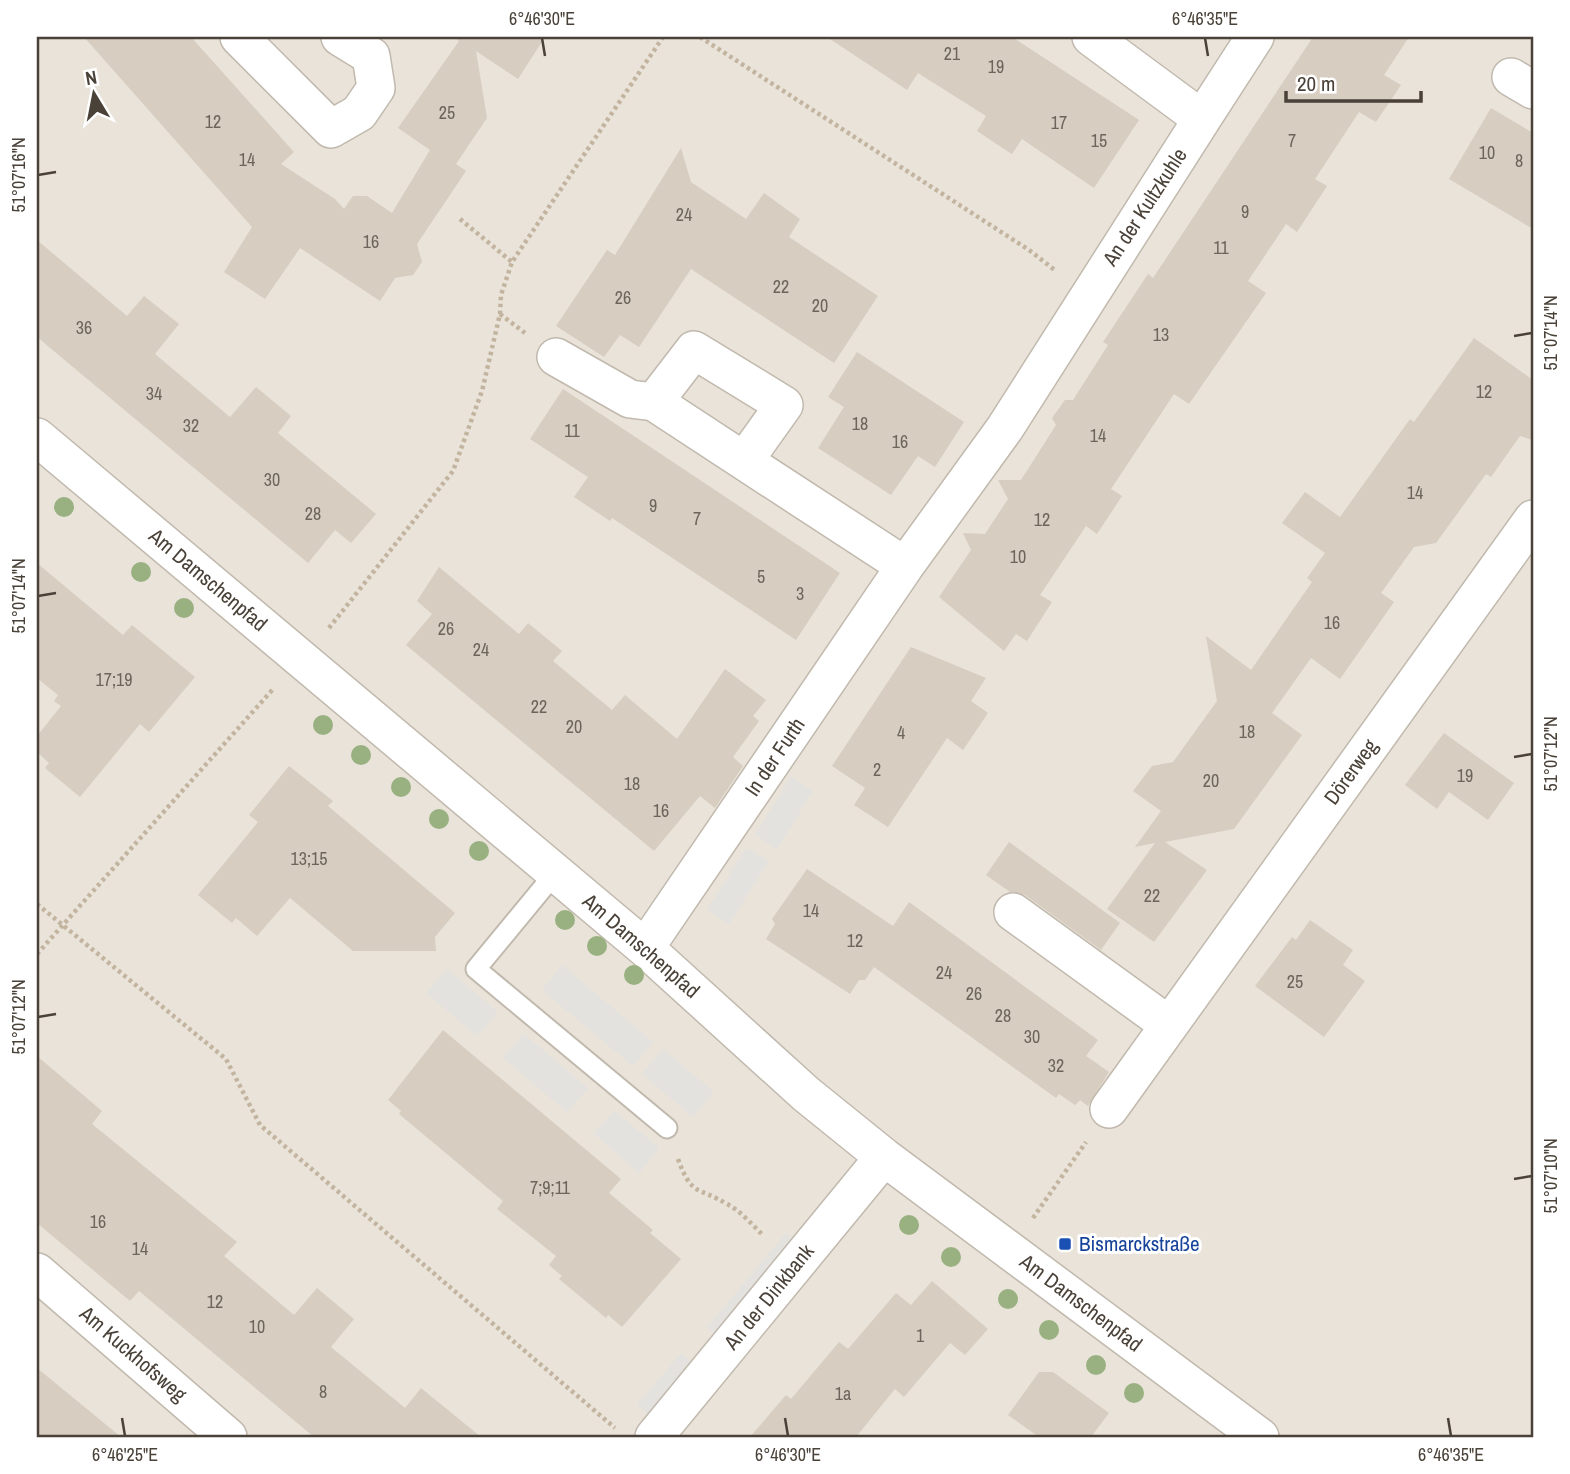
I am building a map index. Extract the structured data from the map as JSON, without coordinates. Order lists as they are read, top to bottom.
{
  "streets": {
    "street": [
      "An der Kultzkuhle",
      "Am Damschenpfad",
      "In der Furth",
      "Dörerweg",
      "An der Dinkbank",
      "Am Kuckhofsweg"
    ]
  },
  "crossings": [
    ["An der Kultzkuhle", "In der Furth"],
    ["Am Damschenpfad", "In der Furth"],
    ["Am Damschenpfad", "An der Dinkbank"]
  ],
  "places": {
    "transit": ["Bismarckstraße"]
  },
  "house_numbers": [
    "21",
    "19",
    "25",
    "12",
    "17",
    "15",
    "7",
    "10",
    "14",
    "8",
    "9",
    "24",
    "16",
    "11",
    "22",
    "26",
    "20",
    "36",
    "13",
    "12",
    "34",
    "18",
    "32",
    "11",
    "14",
    "16",
    "30",
    "14",
    "9",
    "28",
    "7",
    "12",
    "10",
    "5",
    "3",
    "16",
    "26",
    "24",
    "17;19",
    "22",
    "20",
    "18",
    "4",
    "2",
    "19",
    "20",
    "18",
    "16",
    "13;15",
    "22",
    "14",
    "12",
    "24",
    "25",
    "26",
    "28",
    "30",
    "32",
    "7;9;11",
    "16",
    "14",
    "12",
    "10",
    "1",
    "8",
    "1a"
  ],
  "scale_bar": "20 m",
  "north": "top",
  "coordinates": [
    "6°46'30\"E",
    "6°46'35\"E",
    "51°07'16\"N",
    "51°07'14\"N",
    "51°07'12\"N",
    "51°07'10\"N",
    "6°46'25\"E"
  ]
}
